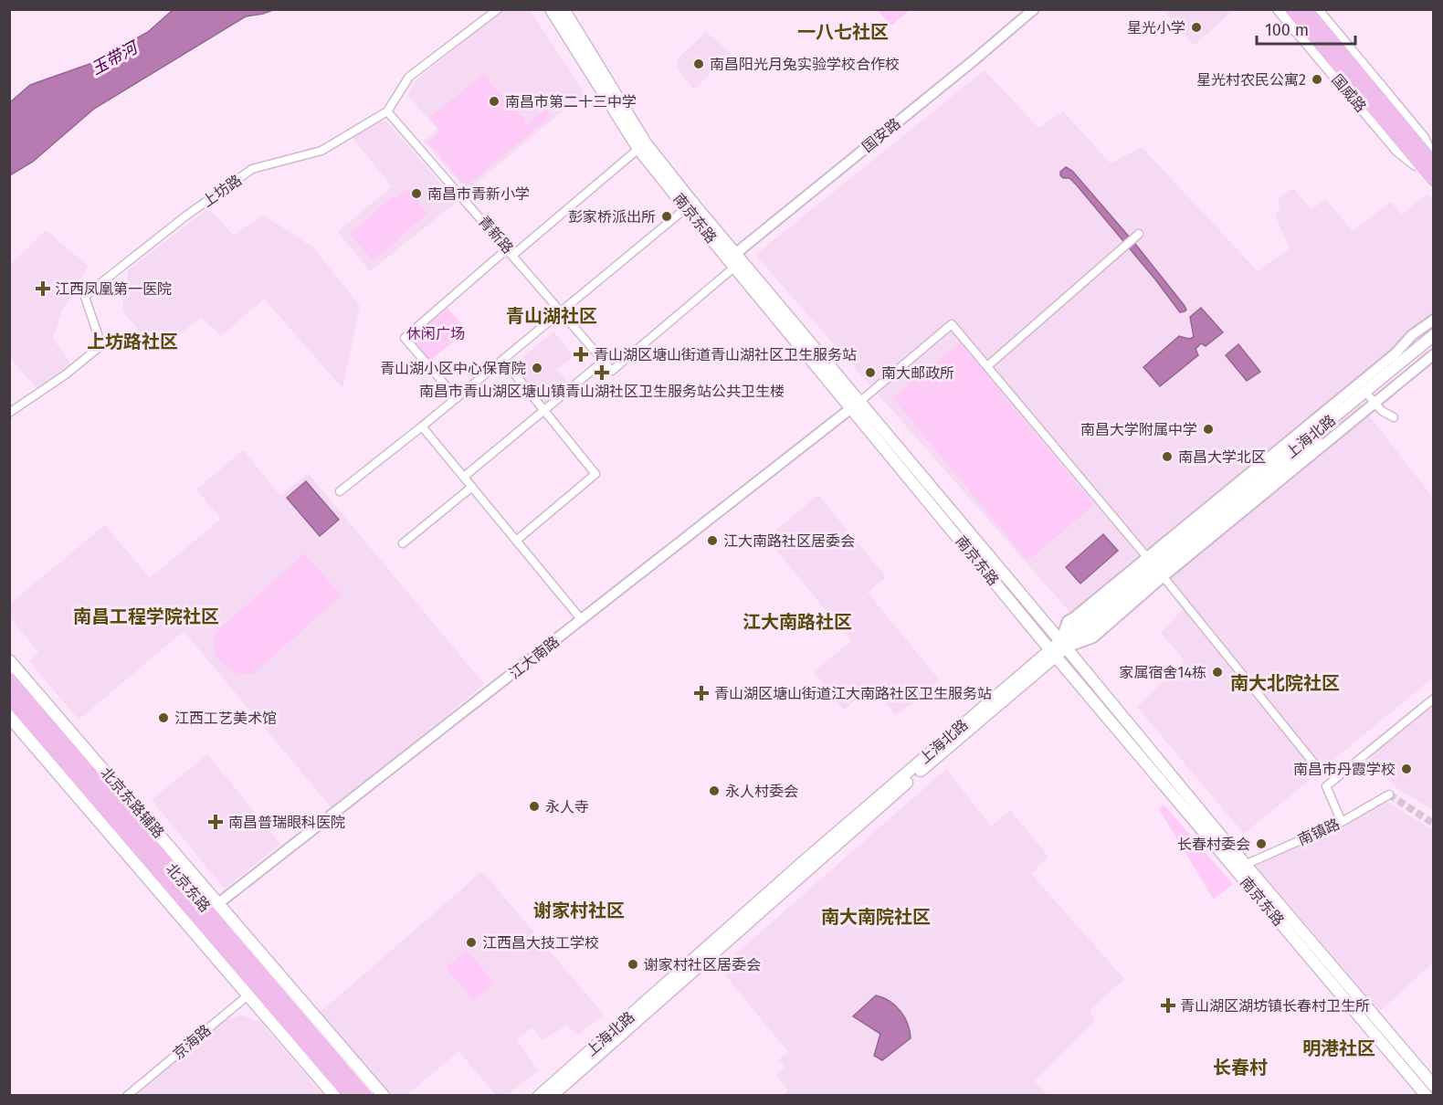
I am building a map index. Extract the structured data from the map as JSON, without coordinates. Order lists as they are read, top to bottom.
{
  "streets": {
    "main road": [
      "国威路",
      "南京东路",
      "上海北路",
      "北京东路辅路",
      "北京东路"
    ],
    "street": [
      "国安路",
      "上坊路",
      "青新路",
      "江大南路",
      "南镇路",
      "京海路"
    ]
  },
  "crossings": [
    ["国安路", "南京东路"],
    ["上坊路", "青新路"],
    ["南京东路", "上海北路"],
    ["南京东路", "江大南路"],
    ["南京东路", "南镇路"],
    ["江大南路", "北京东路辅路"],
    ["江大南路", "北京东路"],
    ["北京东路辅路", "北京东路"],
    ["北京东路", "京海路"]
  ],
  "districts": [
    "一八七社区",
    "青山湖社区",
    "上坊路社区",
    "南昌工程学院社区",
    "江大南路社区",
    "南大北院社区",
    "谢家村社区",
    "南大南院社区",
    "明港社区",
    "长春村"
  ],
  "water": ["玉带河"],
  "parks": ["休闲广场"],
  "places": {
    "other": [
      "星光小学",
      "南昌阳光月兔实验学校合作校",
      "星光村农民公寓2",
      "南昌市第二十三中学",
      "南昌市青新小学",
      "彭家桥派出所",
      "青山湖小区中心保育院",
      "南大邮政所",
      "南昌大学附属中学",
      "南昌大学北区",
      "江大南路社区居委会",
      "家属宿舍14栋",
      "江西工艺美术馆",
      "南昌市丹霞学校",
      "永人村委会",
      "永人寺",
      "长春村委会",
      "江西昌大技工学校",
      "谢家村社区居委会"
    ],
    "health": [
      "江西凤凰第一医院",
      "青山湖区塘山街道青山湖社区卫生服务站",
      "南昌市青山湖区塘山镇青山湖社区卫生服务站公共卫生楼",
      "青山湖区塘山街道江大南路社区卫生服务站",
      "南昌普瑞眼科医院",
      "青山湖区湖坊镇长春村卫生所"
    ]
  },
  "scale_bar": "100 m"
}
